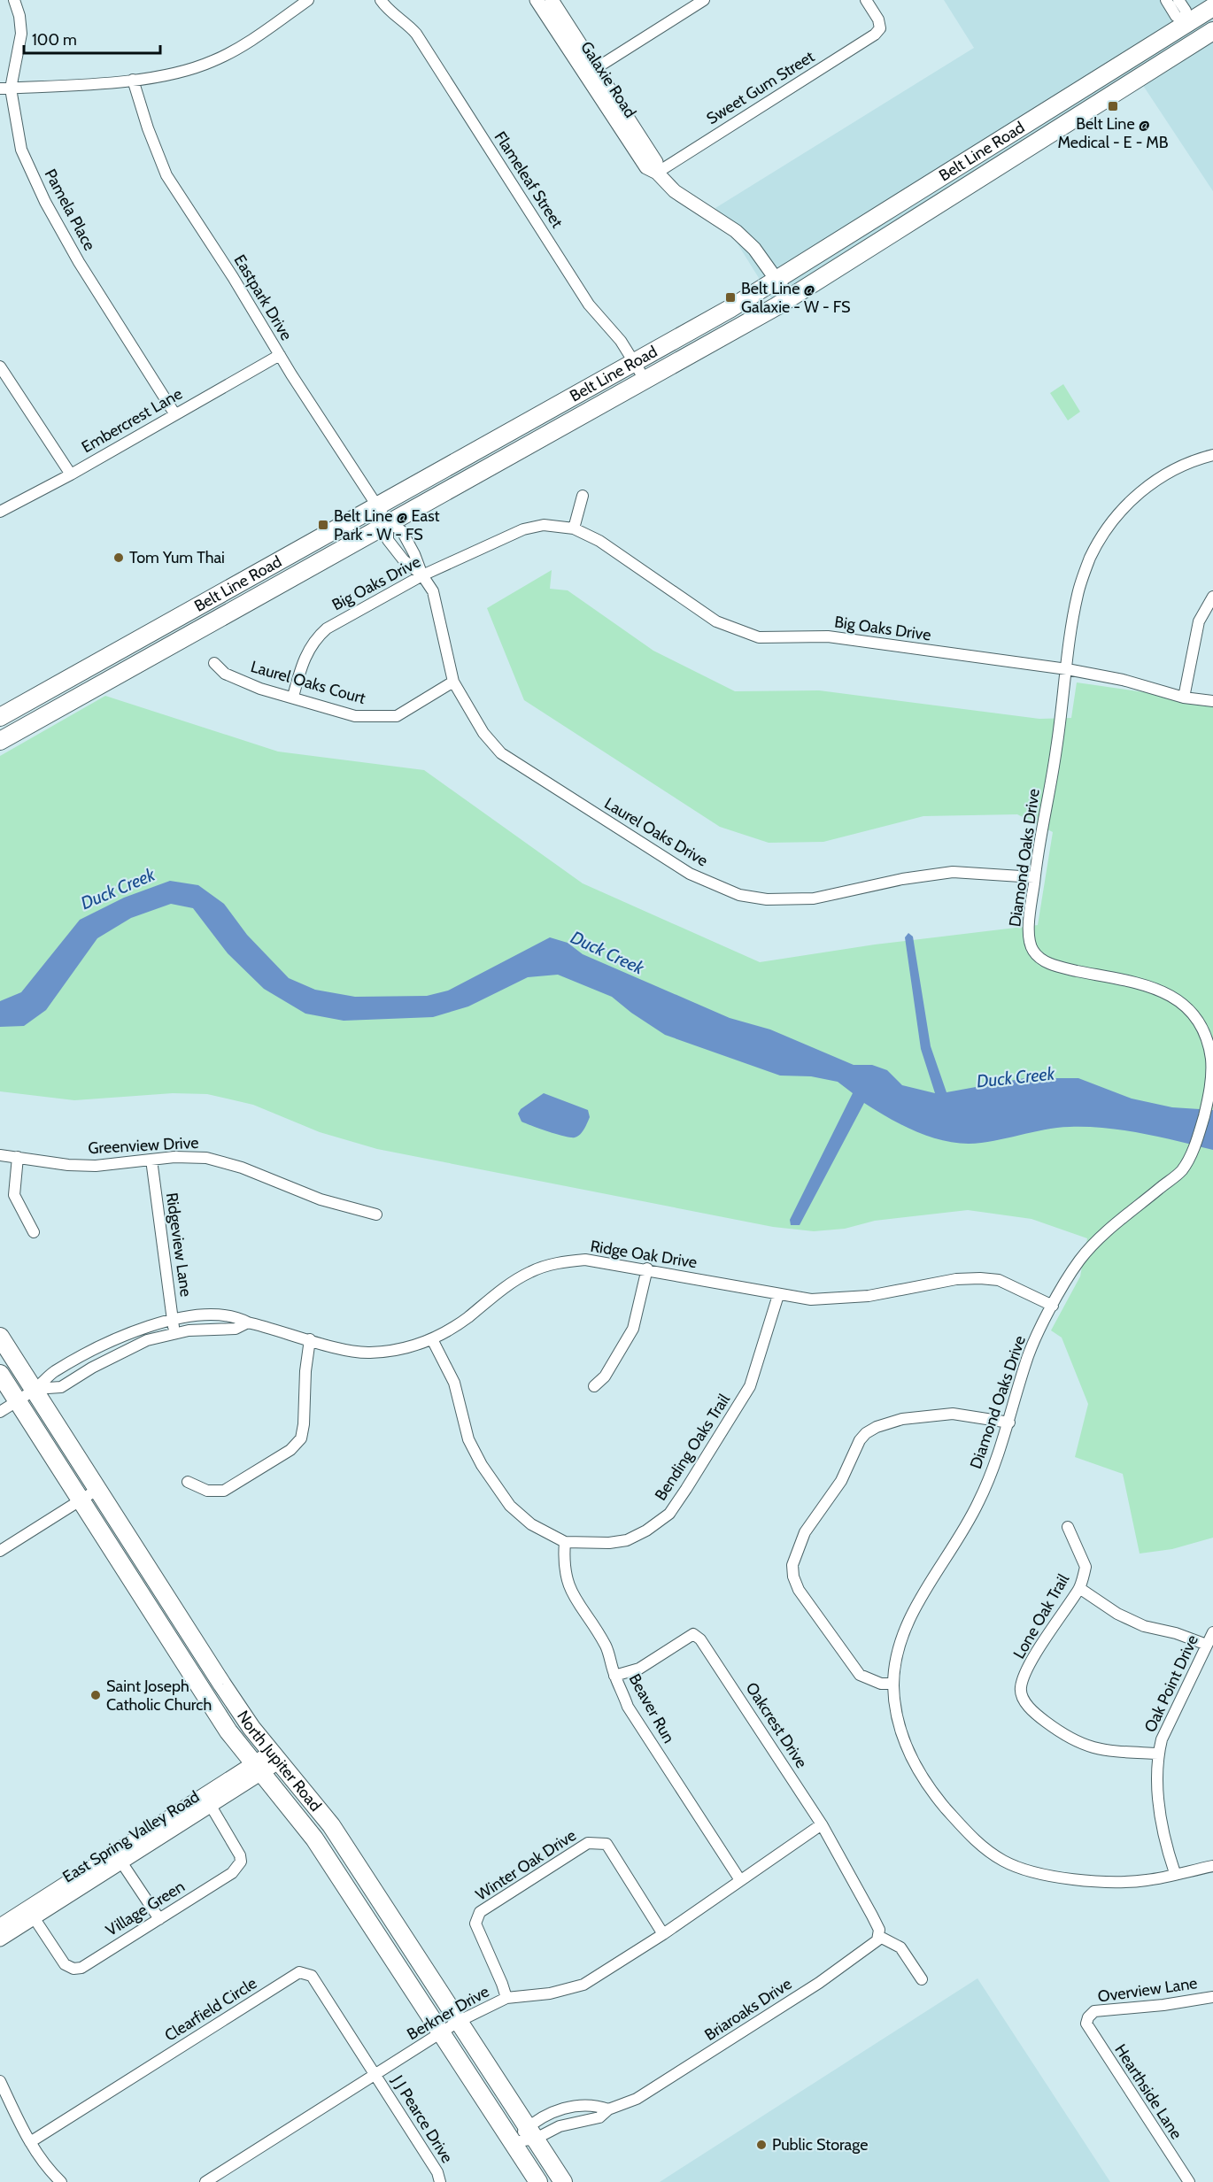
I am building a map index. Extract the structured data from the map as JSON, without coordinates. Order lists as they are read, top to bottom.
{
  "streets": {
    "main road": ["Belt Line Road", "North Jupiter Road"],
    "street": [
      "Galaxie Road",
      "Sweet Gum Street",
      "Flameleaf Street",
      "Pamela Place",
      "Eastpark Drive",
      "Embercrest Lane",
      "Big Oaks Drive",
      "Laurel Oaks Court",
      "Laurel Oaks Drive",
      "Diamond Oaks Drive",
      "Greenview Drive",
      "Ridgeview Lane",
      "Ridge Oak Drive",
      "Bending Oaks Trail",
      "Lone Oak Trail",
      "Oak Point Drive",
      "Beaver Run",
      "Oakcrest Drive",
      "East Spring Valley Road",
      "Winter Oak Drive",
      "Village Green",
      "Overview Lane",
      "Clearfield Circle",
      "Briaroaks Drive",
      "Berkner Drive",
      "Hearthside Lane",
      "J J Pearce Drive"
    ]
  },
  "crossings": [
    ["Galaxie Road", "Sweet Gum Street"],
    ["Galaxie Road", "Belt Line Road"],
    ["Belt Line Road", "Flameleaf Street"],
    ["Belt Line Road", "Eastpark Drive"],
    ["Belt Line Road", "Laurel Oaks Drive"],
    ["Pamela Place", "Embercrest Lane"],
    ["Eastpark Drive", "Embercrest Lane"],
    ["Eastpark Drive", "Laurel Oaks Drive"],
    ["Big Oaks Drive", "Laurel Oaks Court"],
    ["Big Oaks Drive", "Laurel Oaks Drive"],
    ["Big Oaks Drive", "Diamond Oaks Drive"],
    ["Laurel Oaks Court", "Laurel Oaks Drive"],
    ["Laurel Oaks Drive", "Diamond Oaks Drive"],
    ["Diamond Oaks Drive", "Ridge Oak Drive"],
    ["Diamond Oaks Drive", "Oak Point Drive"],
    ["Greenview Drive", "Ridgeview Lane"],
    ["Ridgeview Lane", "Ridge Oak Drive"],
    ["Ridge Oak Drive", "Bending Oaks Trail"],
    ["Ridge Oak Drive", "North Jupiter Road"],
    ["Bending Oaks Trail", "Beaver Run"],
    ["Lone Oak Trail", "Oak Point Drive"],
    ["Beaver Run", "Oakcrest Drive"],
    ["Beaver Run", "Berkner Drive"],
    ["Oakcrest Drive", "Briaroaks Drive"],
    ["Oakcrest Drive", "Berkner Drive"],
    ["North Jupiter Road", "East Spring Valley Road"],
    ["North Jupiter Road", "Briaroaks Drive"],
    ["North Jupiter Road", "Berkner Drive"],
    ["East Spring Valley Road", "Village Green"],
    ["Winter Oak Drive", "Berkner Drive"],
    ["Overview Lane", "Hearthside Lane"],
    ["Clearfield Circle", "Berkner Drive"],
    ["Clearfield Circle", "J J Pearce Drive"],
    ["Berkner Drive", "J J Pearce Drive"]
  ],
  "water": ["Duck Creek"],
  "places": {
    "transit": ["Belt Line @ Medical - E - MB", "Belt Line @ Galaxie - W - FS", "Belt Line @ East Park - W - FS"],
    "other": ["Tom Yum Thai", "Saint Joseph Catholic Church", "Public Storage"]
  },
  "scale_bar": "100 m"
}
